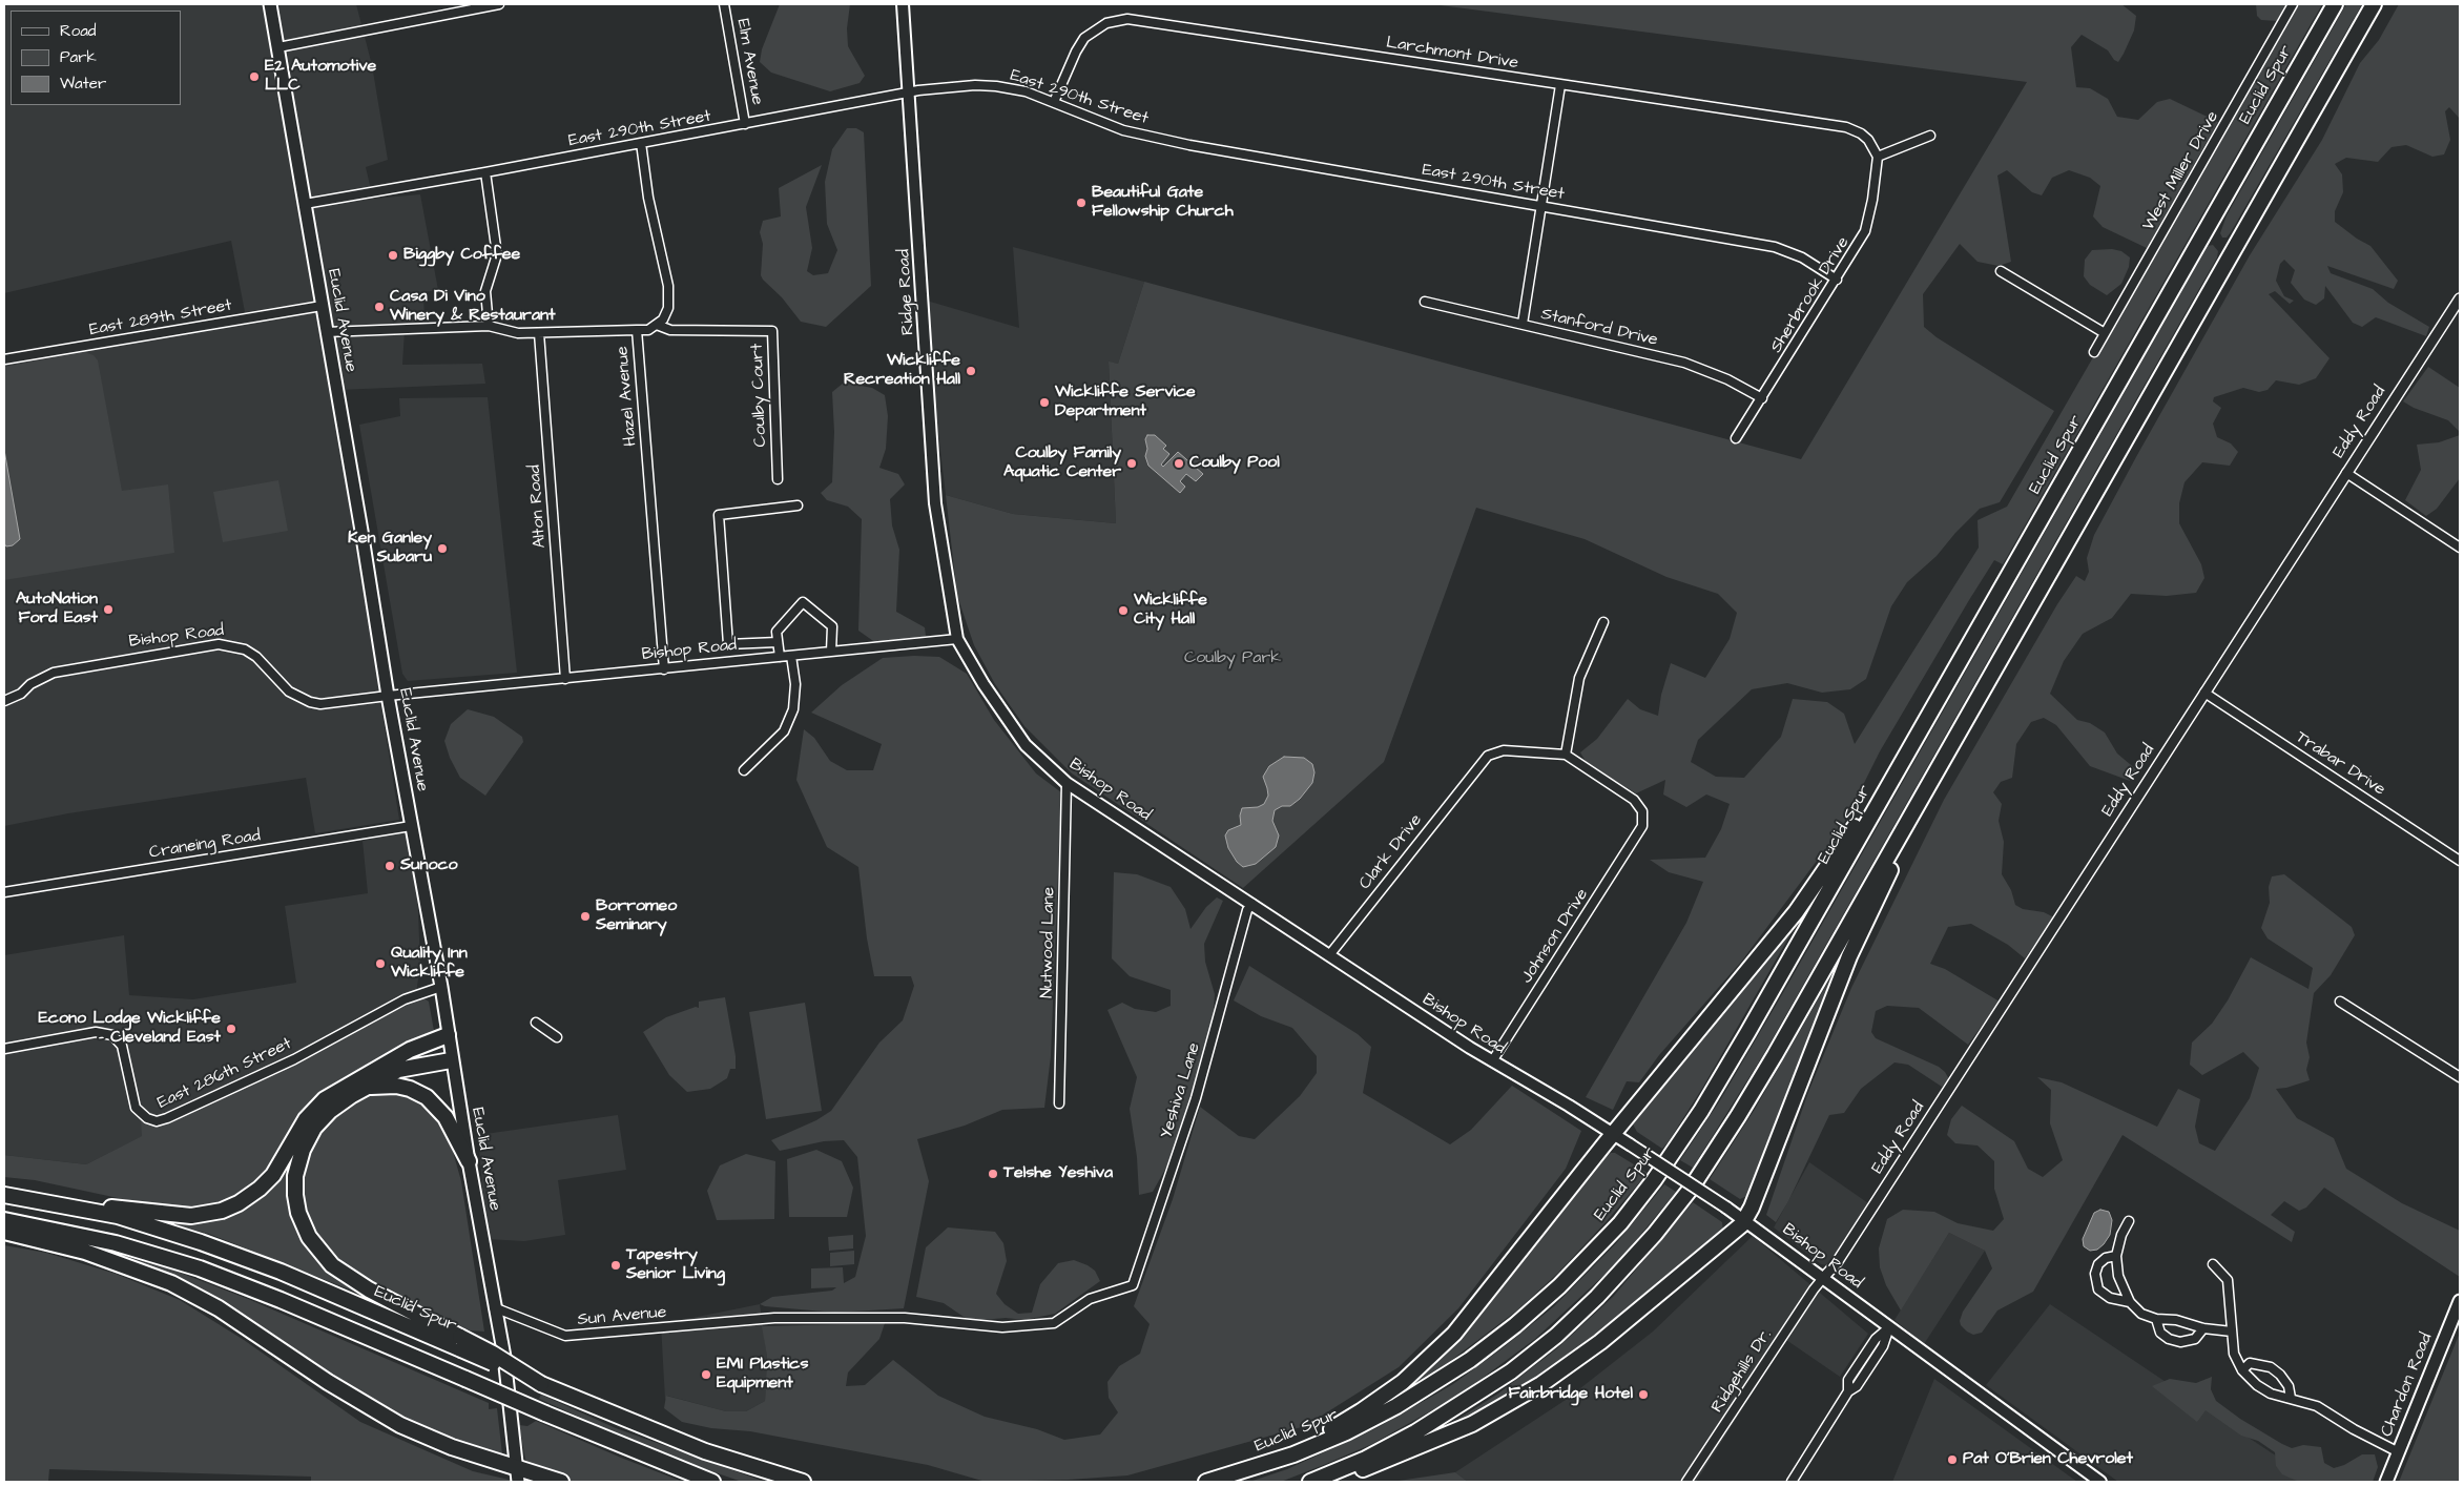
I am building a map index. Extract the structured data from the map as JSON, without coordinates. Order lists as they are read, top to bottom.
{
  "streets": {
    "highway": ["Euclid Spur"],
    "main road": [
      "Ridge Road",
      "Euclid Avenue",
      "Bishop Road",
      "Chardon Road"
    ],
    "street": [
      "Larchmont Drive",
      "Elm Avenue",
      "East 290th Street",
      "West Miller Drive",
      "Sherbrook Drive",
      "East 289th Street",
      "Stanford Drive",
      "Coulby Court",
      "Hazel Avenue",
      "Eddy Road",
      "Alton Road",
      "Trabar Drive",
      "Craneing Road",
      "Clark Drive",
      "Johnson Drive",
      "Nutwood Lane",
      "East 286th Street",
      "Yeshiva Lane",
      "Sun Avenue",
      "Ridgehills Dr."
    ]
  },
  "crossings": [
    ["Larchmont Drive", "East 290th Street"],
    ["Larchmont Drive", "Sherbrook Drive"],
    ["Elm Avenue", "East 290th Street"],
    ["East 290th Street", "Ridge Road"],
    ["East 290th Street", "Sherbrook Drive"],
    ["East 290th Street", "Euclid Avenue"],
    ["Ridge Road", "Bishop Road"],
    ["Sherbrook Drive", "Stanford Drive"],
    ["East 289th Street", "Euclid Avenue"],
    ["Euclid Avenue", "Bishop Road"],
    ["Euclid Avenue", "Craneing Road"],
    ["Euclid Avenue", "East 286th Street"],
    ["Euclid Avenue", "Sun Avenue"],
    ["Coulby Court", "Hazel Avenue"],
    ["Hazel Avenue", "Bishop Road"],
    ["Eddy Road", "Bishop Road"],
    ["Eddy Road", "Trabar Drive"],
    ["Eddy Road", "Ridgehills Dr."],
    ["Alton Road", "Bishop Road"],
    ["Bishop Road", "Clark Drive"],
    ["Bishop Road", "Johnson Drive"],
    ["Bishop Road", "Nutwood Lane"],
    ["Bishop Road", "Yeshiva Lane"],
    ["Bishop Road", "Ridgehills Dr."],
    ["Clark Drive", "Johnson Drive"],
    ["Yeshiva Lane", "Sun Avenue"]
  ],
  "parks": ["Coulby Park"],
  "places": [
    "E2 Automotive LLC",
    "Beautiful Gate Fellowship Church",
    "Biggby Coffee",
    "Casa Di Vino Winery & Restaurant",
    "Wickliffe Recreation Hall",
    "Wickliffe Service Department",
    "Coulby Family Aquatic Center",
    "Coulby Pool",
    "Ken Ganley Subaru",
    "AutoNation Ford East",
    "Wickliffe City Hall",
    "Sunoco",
    "Borromeo Seminary",
    "Quality Inn Wickliffe",
    "Econo Lodge Wickliffe - Cleveland East",
    "Telshe Yeshiva",
    "Tapestry Senior Living",
    "EMI Plastics Equipment",
    "Fairbridge Hotel",
    "Pat O'Brien Chevrolet"
  ],
  "legend": ["Road", "Park", "Water"]
}
